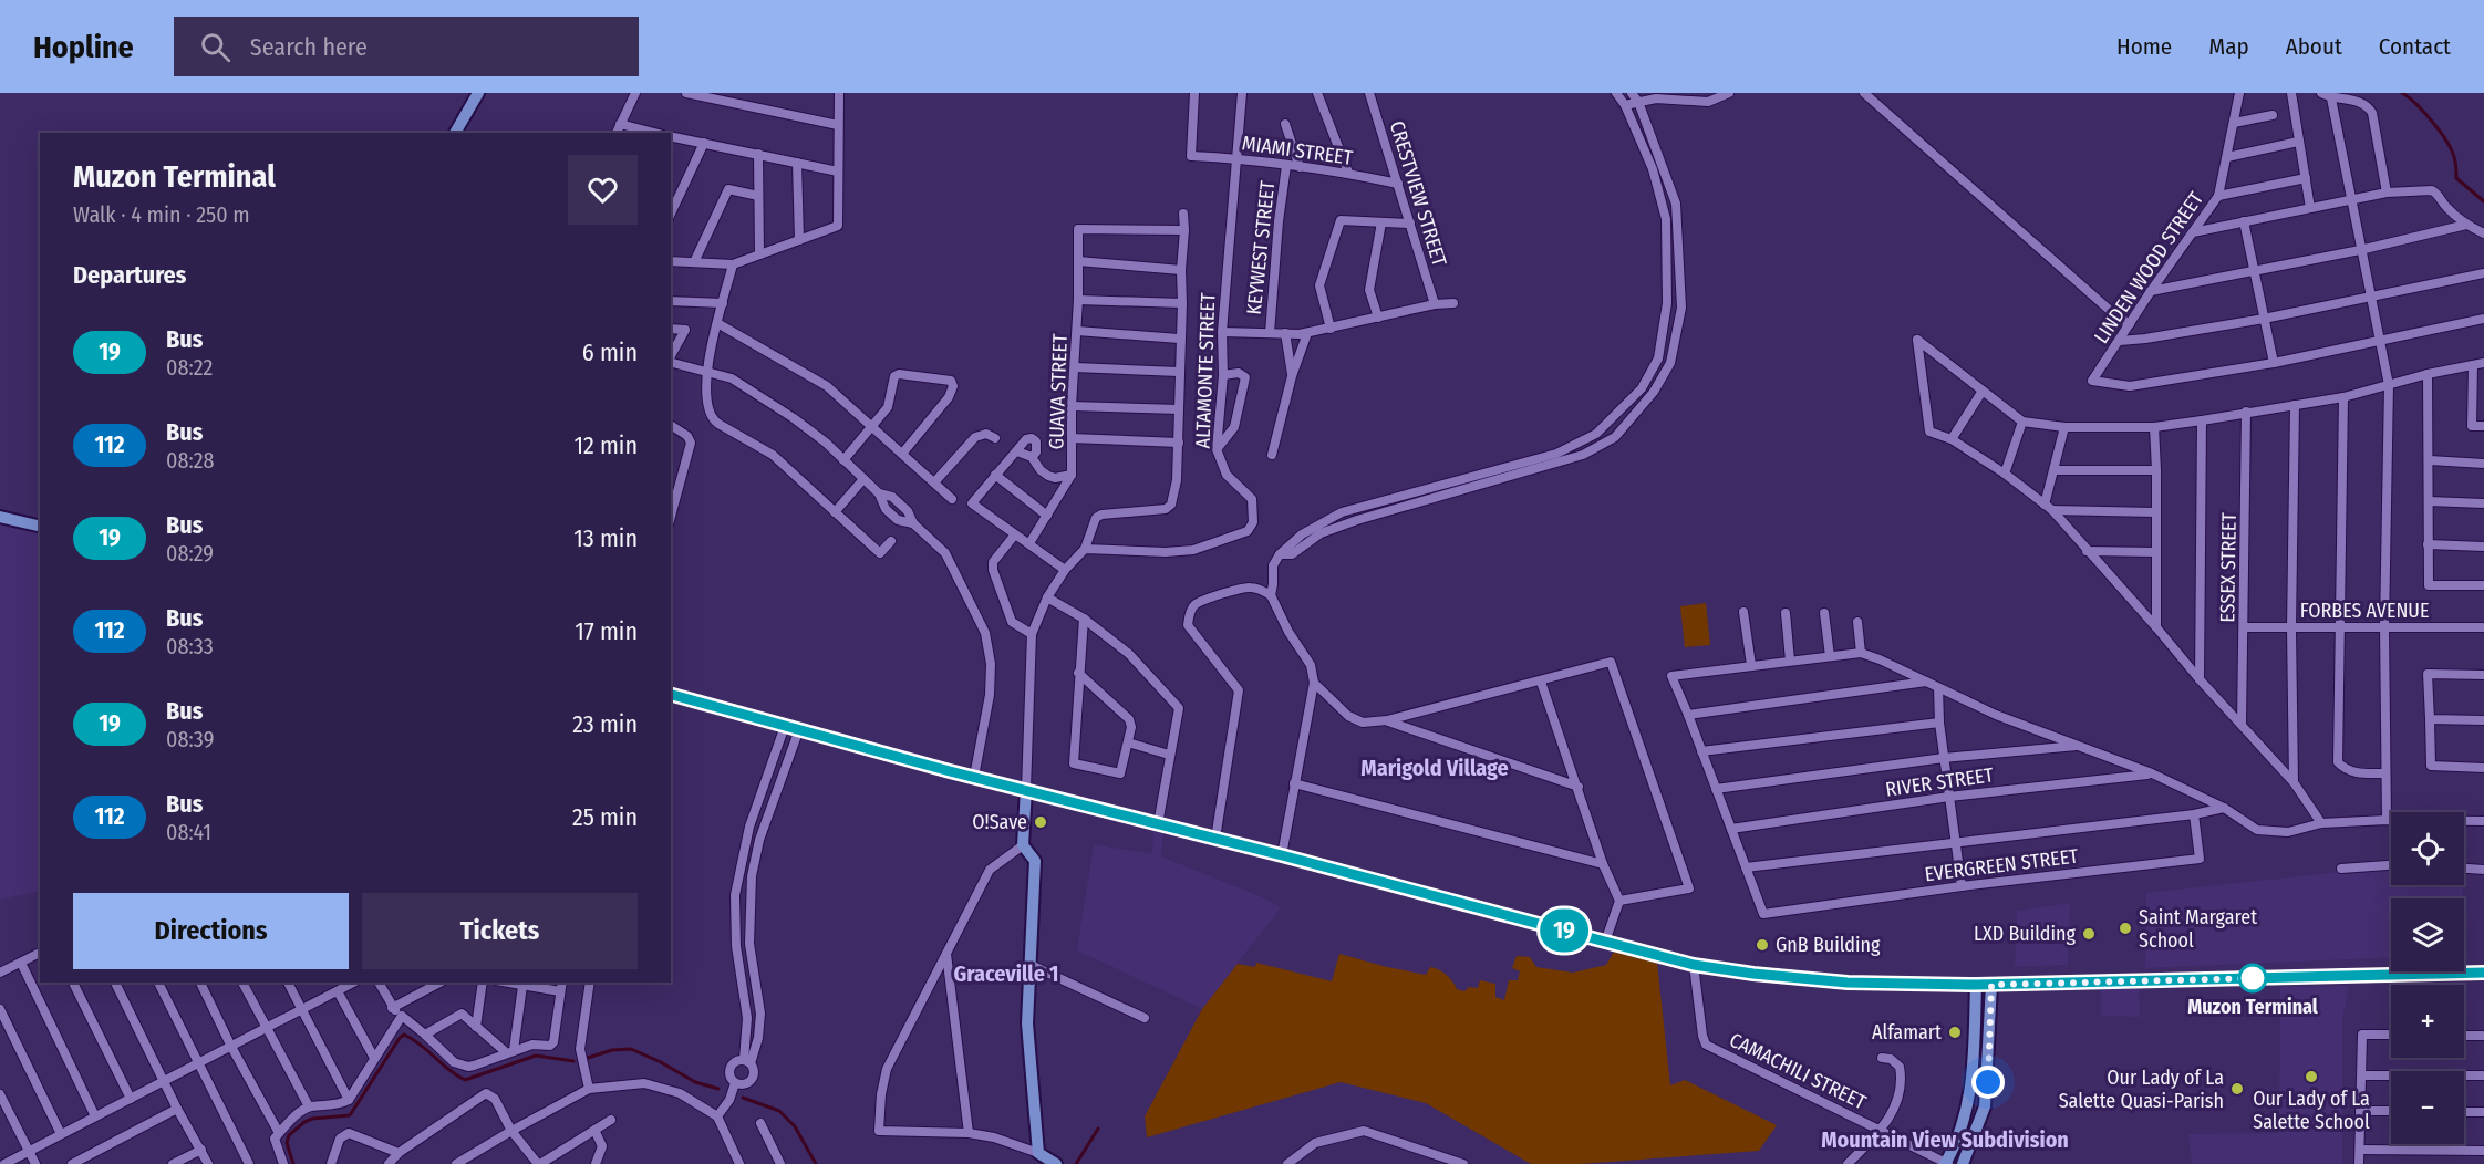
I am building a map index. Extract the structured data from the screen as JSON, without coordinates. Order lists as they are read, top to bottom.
{
  "streets": {
    "street": [
      "MIAMI STREET",
      "CRESTVIEW STREET",
      "KEYWEST STREET",
      "LINDEN WOOD STREET",
      "ALTAMONTE STREET",
      "GUAVA STREET",
      "ESSEX STREET",
      "FORBES AVENUE",
      "RIVER STREET",
      "EVERGREEN STREET",
      "CAMACHILI STREET"
    ]
  },
  "crossings": [
    ["MIAMI STREET", "CRESTVIEW STREET"],
    ["MIAMI STREET", "KEYWEST STREET"],
    ["MIAMI STREET", "ALTAMONTE STREET"],
    ["ESSEX STREET", "FORBES AVENUE"]
  ],
  "districts": ["Marigold Village", "Graceville 1", "Mountain View Subdivision"],
  "places": [
    "O!Save",
    "Saint Margaret School",
    "LXD Building",
    "GnB Building",
    "Muzon Terminal",
    "Alfamart",
    "Our Lady of La Salette School",
    "Our Lady of La Salette Quasi-Parish"
  ],
  "lines": ["bus line 19"],
  "page": {
    "header": "Hopline",
    "search": "Search here",
    "nav": [
      "Home",
      "Map",
      "About",
      "Contact"
    ],
    "on_map": "19",
    "heading": [
      ["Muzon Terminal", "Walk · 4 min · 250 m"],
      "Departures"
    ],
    "list": [
      {
        "mark": "19",
        "name": "Bus",
        "note": "08:22",
        "value": "6 min"
      },
      {
        "mark": "112",
        "name": "Bus",
        "note": "08:28",
        "value": "12 min"
      },
      {
        "mark": "19",
        "name": "Bus",
        "note": "08:29",
        "value": "13 min"
      },
      {
        "mark": "112",
        "name": "Bus",
        "note": "08:33",
        "value": "17 min"
      },
      {
        "mark": "19",
        "name": "Bus",
        "note": "08:39",
        "value": "23 min"
      },
      {
        "mark": "112",
        "name": "Bus",
        "note": "08:41",
        "value": "25 min"
      }
    ],
    "map_buttons": ["+", "−"],
    "buttons": ["Directions", "Tickets"]
  }
}
